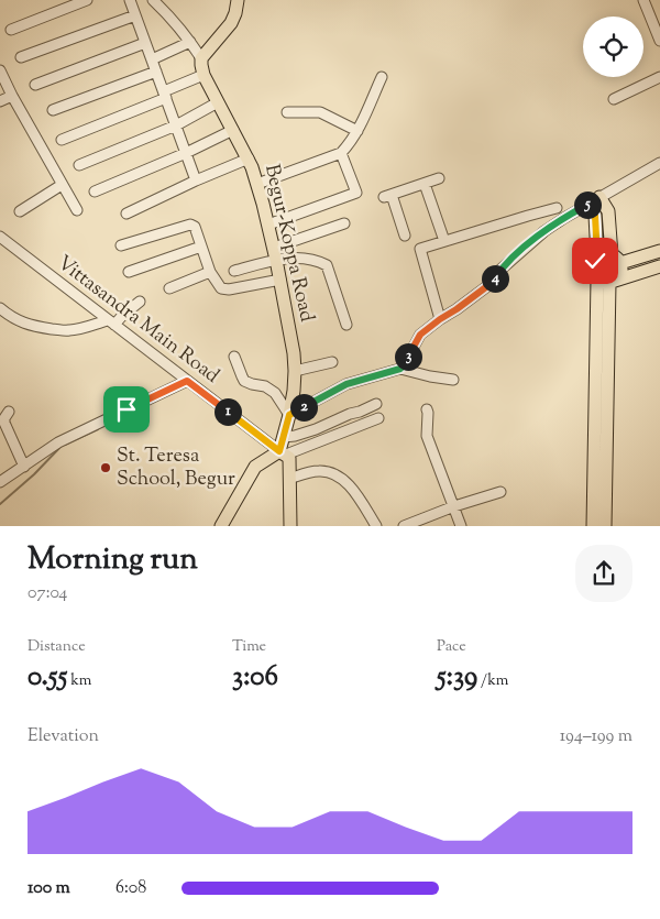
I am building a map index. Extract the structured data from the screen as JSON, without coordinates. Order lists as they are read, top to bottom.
{
  "streets": {
    "main road": ["Begur-Koppa Road"],
    "street": ["Vittasandra Main Road"]
  },
  "crossings": [
    ["Begur-Koppa Road", "Vittasandra Main Road"]
  ],
  "places": ["St. Teresa School, Begur"],
  "page": {
    "pins": [
      "5",
      "4",
      "3",
      "2",
      "1"
    ],
    "heading": ["Morning run", "07:04"],
    "stats": [
      ["Distance", "0.55 km"],
      ["Time", "3:06"],
      ["Pace", "5:39 /km"]
    ],
    "chart": ["Elevation", "194–199 m"],
    "list": [
      {
        "name": "100 m",
        "note": "6:08"
      }
    ]
  }
}
